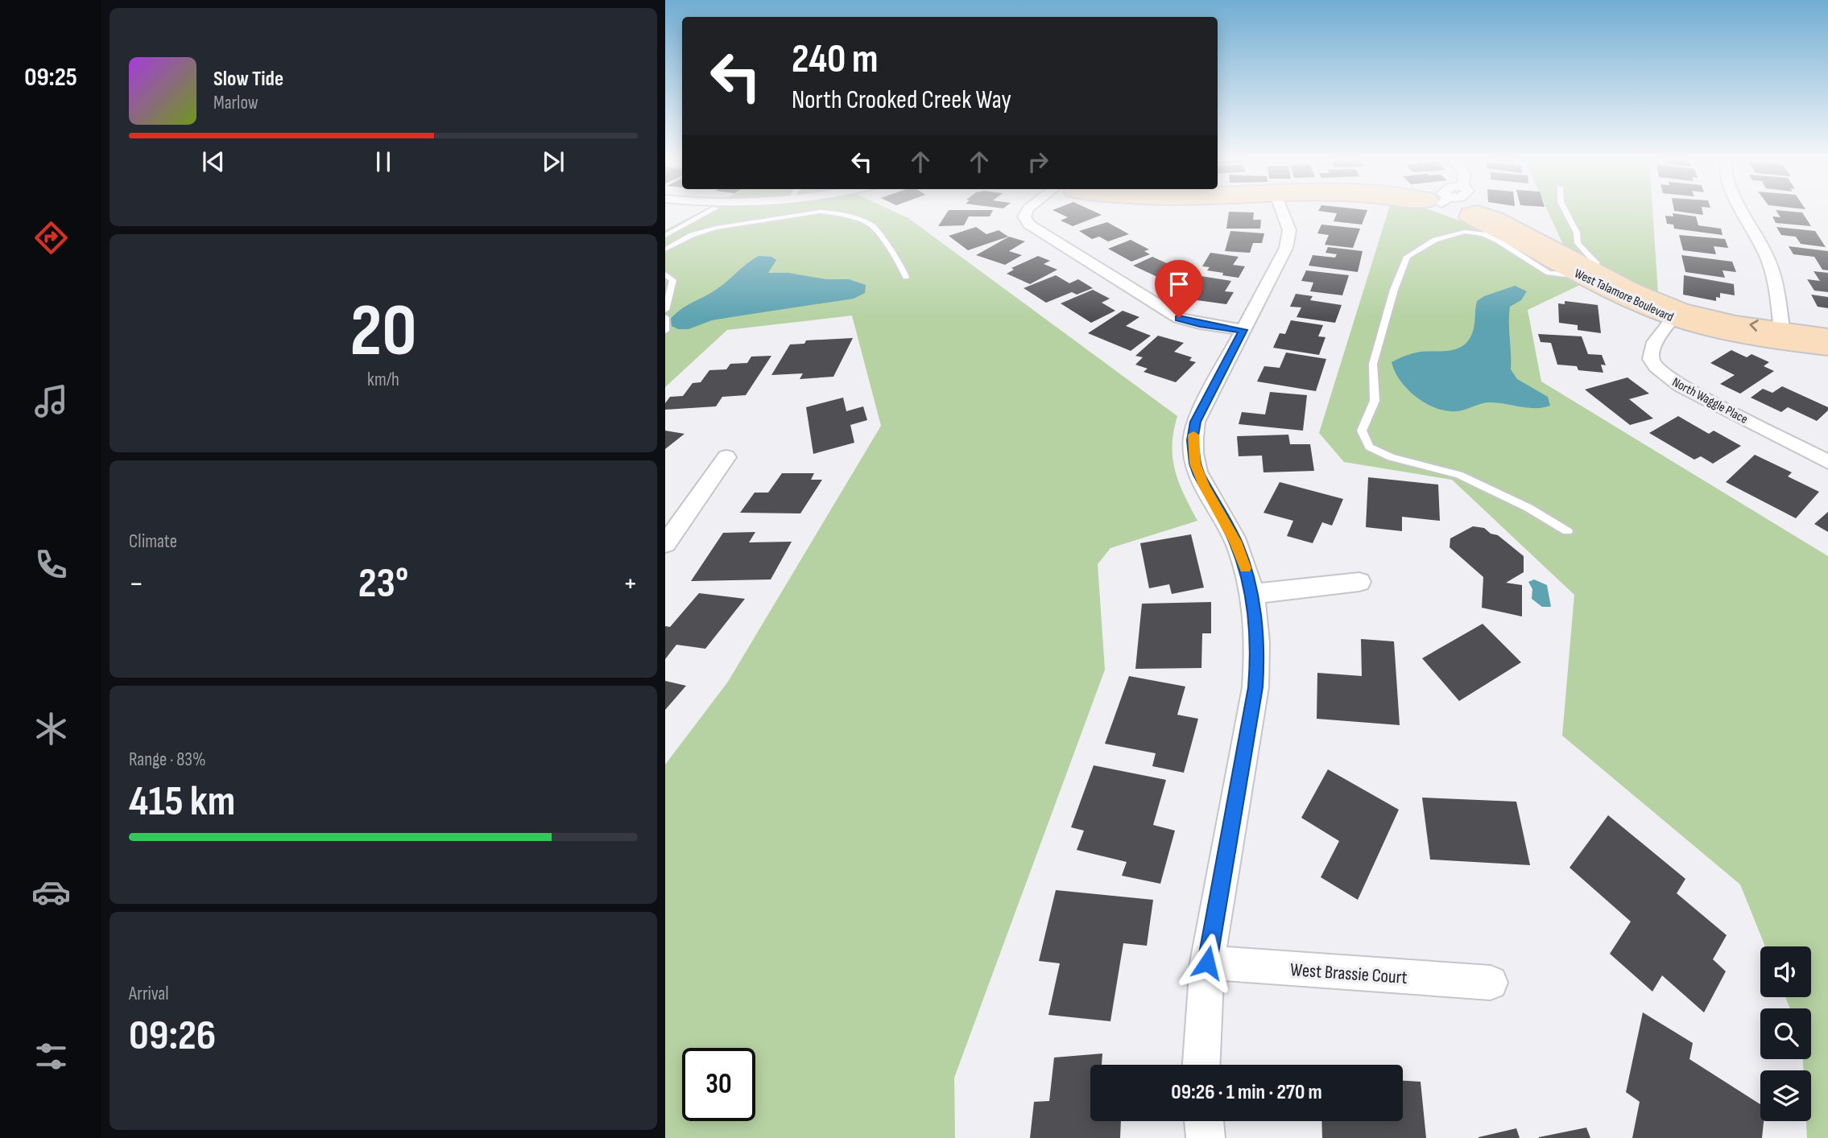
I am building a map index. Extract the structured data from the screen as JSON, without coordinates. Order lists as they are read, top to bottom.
{
  "streets": {
    "street": ["West Talamore Boulevard", "North Waggle Place", "West Brassie Court"]
  },
  "crossings": [
    ["West Talamore Boulevard", "North Waggle Place"]
  ],
  "page": {
    "tabs": "09:25",
    "turn": ["240 m", "North Crooked Creek Way"],
    "song": ["Slow Tide", "Marlow"],
    "tile": [
      ["20", "km/h"],
      "Climate",
      ["Range · 83%", "415 km"],
      ["Arrival", "09:26"]
    ],
    "heat": ["−", "23°", "+"],
    "limit": "30",
    "trip": "09:26 · 1 min · 270 m"
  }
}
